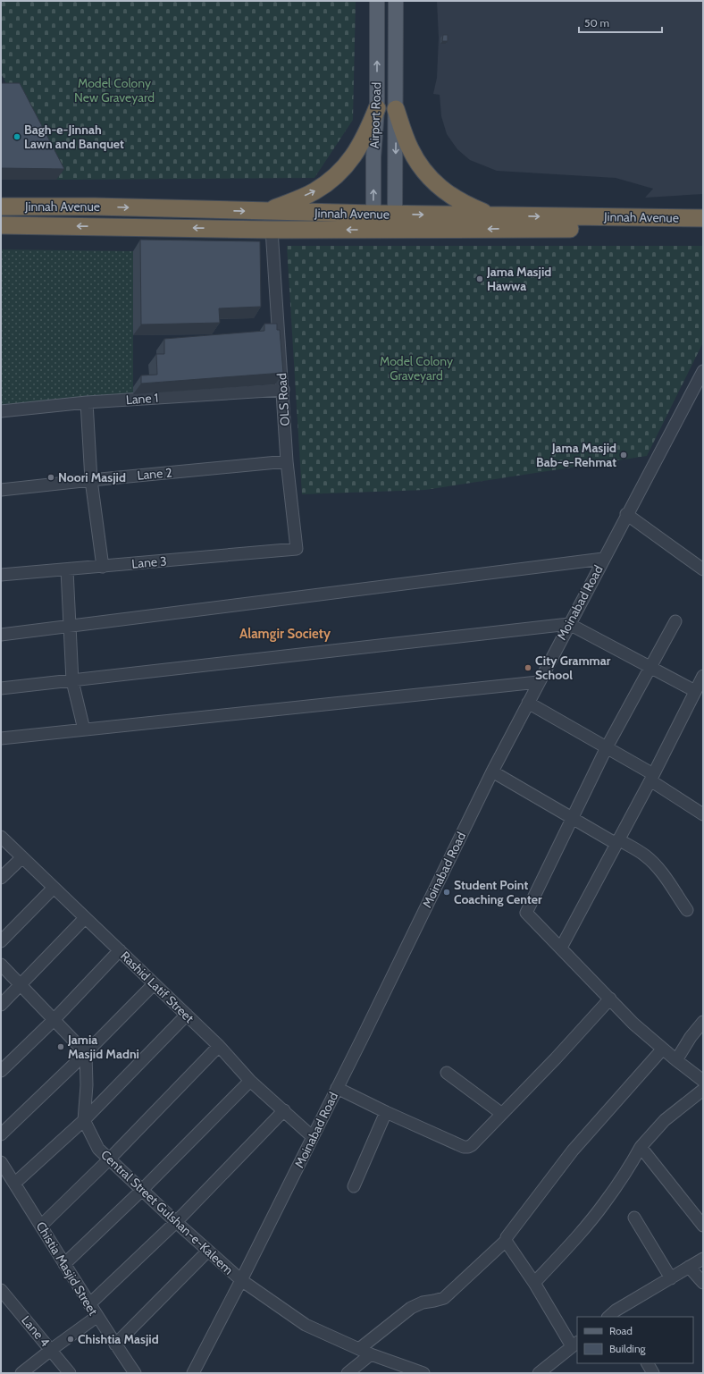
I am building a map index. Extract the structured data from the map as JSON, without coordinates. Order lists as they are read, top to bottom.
{
  "streets": {
    "highway": ["Jinnah Avenue"],
    "main road": ["Airport Road"],
    "street": [
      "Lane 1",
      "OLS Road",
      "Lane 2",
      "Lane 3",
      "Moinabad Road",
      "Rashid Latif Street",
      "Central Street Gulshan-e-Kaleem",
      "Chistia Masjid Street",
      "Lane 4"
    ]
  },
  "crossings": [
    ["Airport Road", "Jinnah Avenue"],
    ["Jinnah Avenue", "OLS Road"],
    ["Lane 1", "OLS Road"],
    ["OLS Road", "Lane 2"],
    ["OLS Road", "Lane 3"],
    ["Moinabad Road", "Rashid Latif Street"],
    ["Moinabad Road", "Central Street Gulshan-e-Kaleem"]
  ],
  "districts": ["Alamgir Society"],
  "parks": ["Model Colony New Graveyard", "Model Colony Graveyard"],
  "places": [
    "Bagh-e-Jinnah Lawn and Banquet",
    "Jama Masjid Hawwa",
    "Jama Masjid Bab-e-Rehmat",
    "Noori Masjid",
    "City Grammar School",
    "Student Point Coaching Center",
    "Jamia Masjid Madni",
    "Chishtia Masjid"
  ],
  "legend": ["Road", "Building"],
  "scale_bar": "50 m"
}
